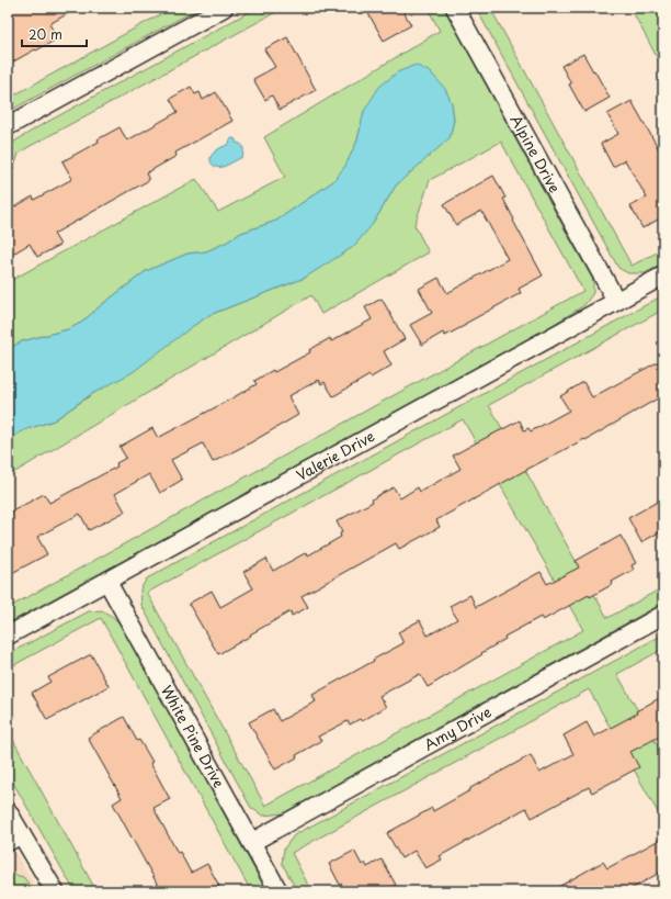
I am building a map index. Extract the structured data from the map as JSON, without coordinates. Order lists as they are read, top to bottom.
{
  "streets": {
    "street": [
      "Alpine Drive",
      "Valerie Drive",
      "Amy Drive",
      "White Pine Drive"
    ]
  },
  "crossings": [
    ["Alpine Drive", "Valerie Drive"],
    ["Valerie Drive", "White Pine Drive"],
    ["Amy Drive", "White Pine Drive"]
  ],
  "scale_bar": "20 m"
}
